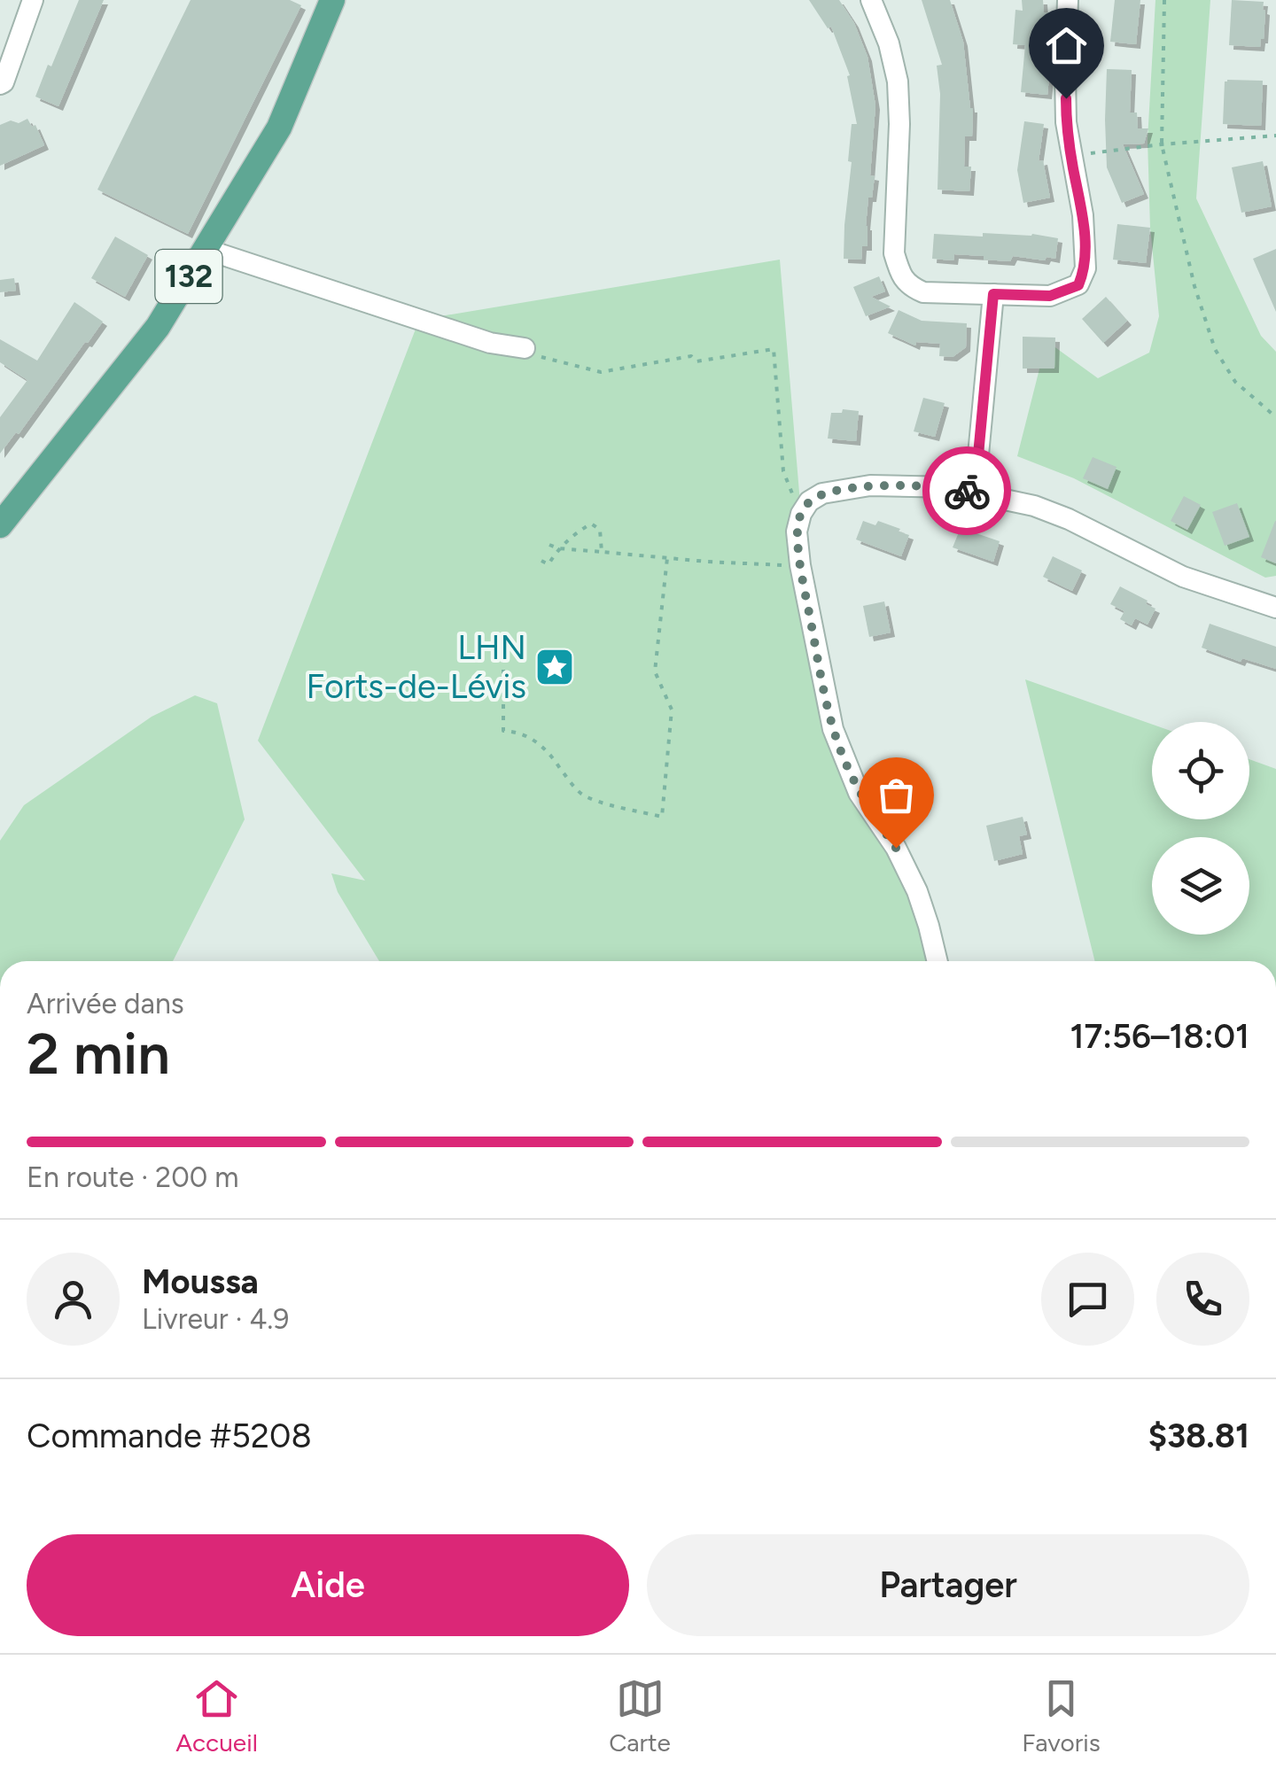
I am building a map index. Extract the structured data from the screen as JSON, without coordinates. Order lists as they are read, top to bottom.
{
  "streets": {
    "main road": ["132"]
  },
  "places": {
    "place": ["LHN Forts-de-Lévis"]
  },
  "page": {
    "heading": ["2 min", "Arrivée dans", "17:56–18:01"],
    "panel": [
      "Moussa",
      "Livreur · 4.9",
      "Commande #5208",
      "$38.81"
    ],
    "bar": "En route · 200 m",
    "buttons": ["Aide", "Partager"],
    "tabs": ["Accueil", "Carte", "Favoris"]
  }
}
